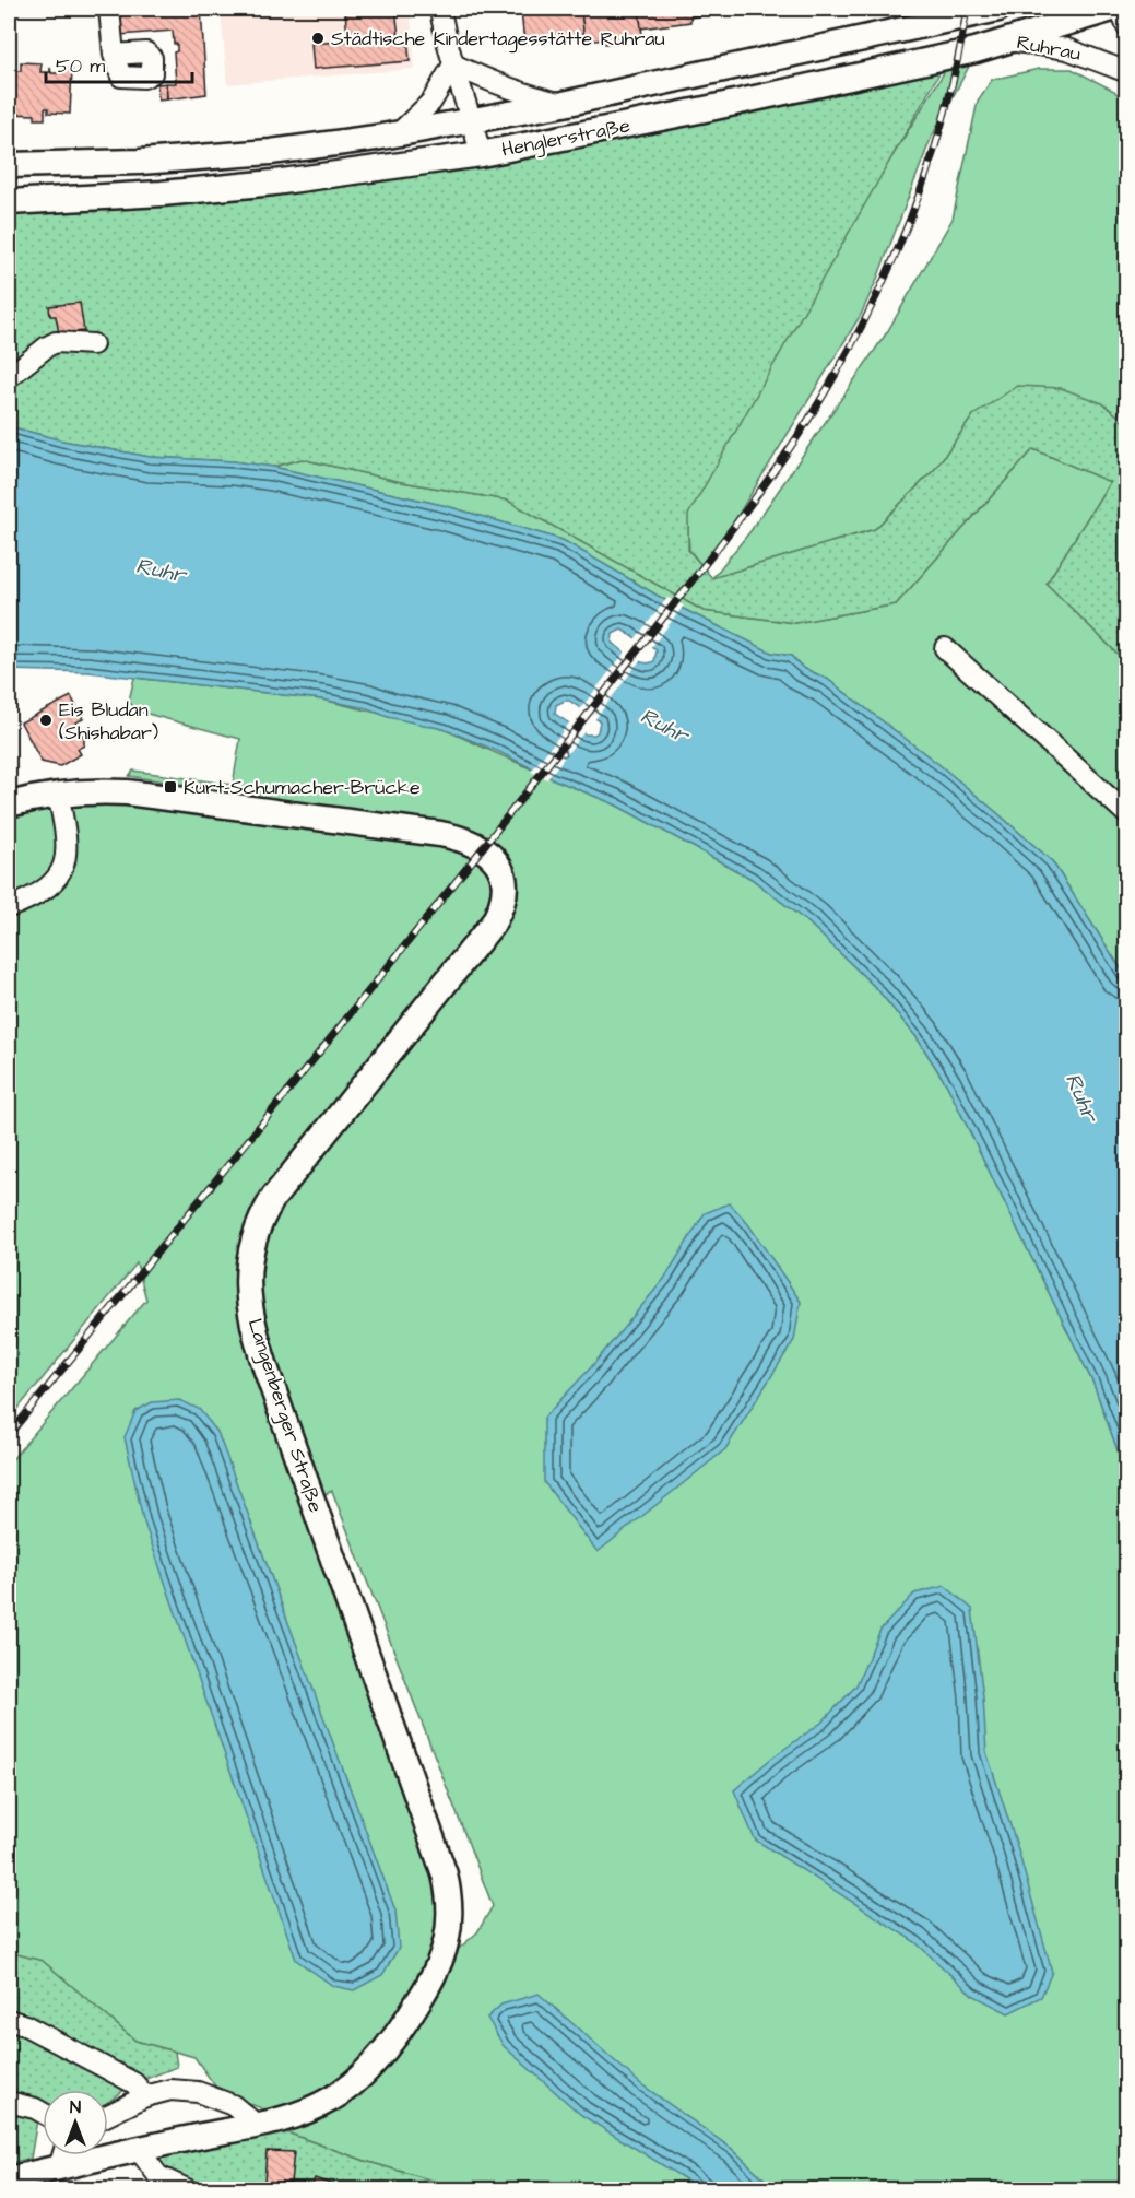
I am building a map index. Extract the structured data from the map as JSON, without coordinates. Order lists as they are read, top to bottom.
{
  "streets": {
    "main road": ["Henglerstraße", "Langenberger Straße"],
    "street": ["Ruhrau"]
  },
  "crossings": [
    ["Ruhrau", "Henglerstraße"]
  ],
  "water": ["Ruhr"],
  "places": {
    "other": ["Städtische Kindertagesstätte Ruhrau", "Eis Bludan (Shishabar)"],
    "transit": ["Kurt-Schumacher-Brücke"]
  },
  "scale_bar": "50 m",
  "north": "top"
}
